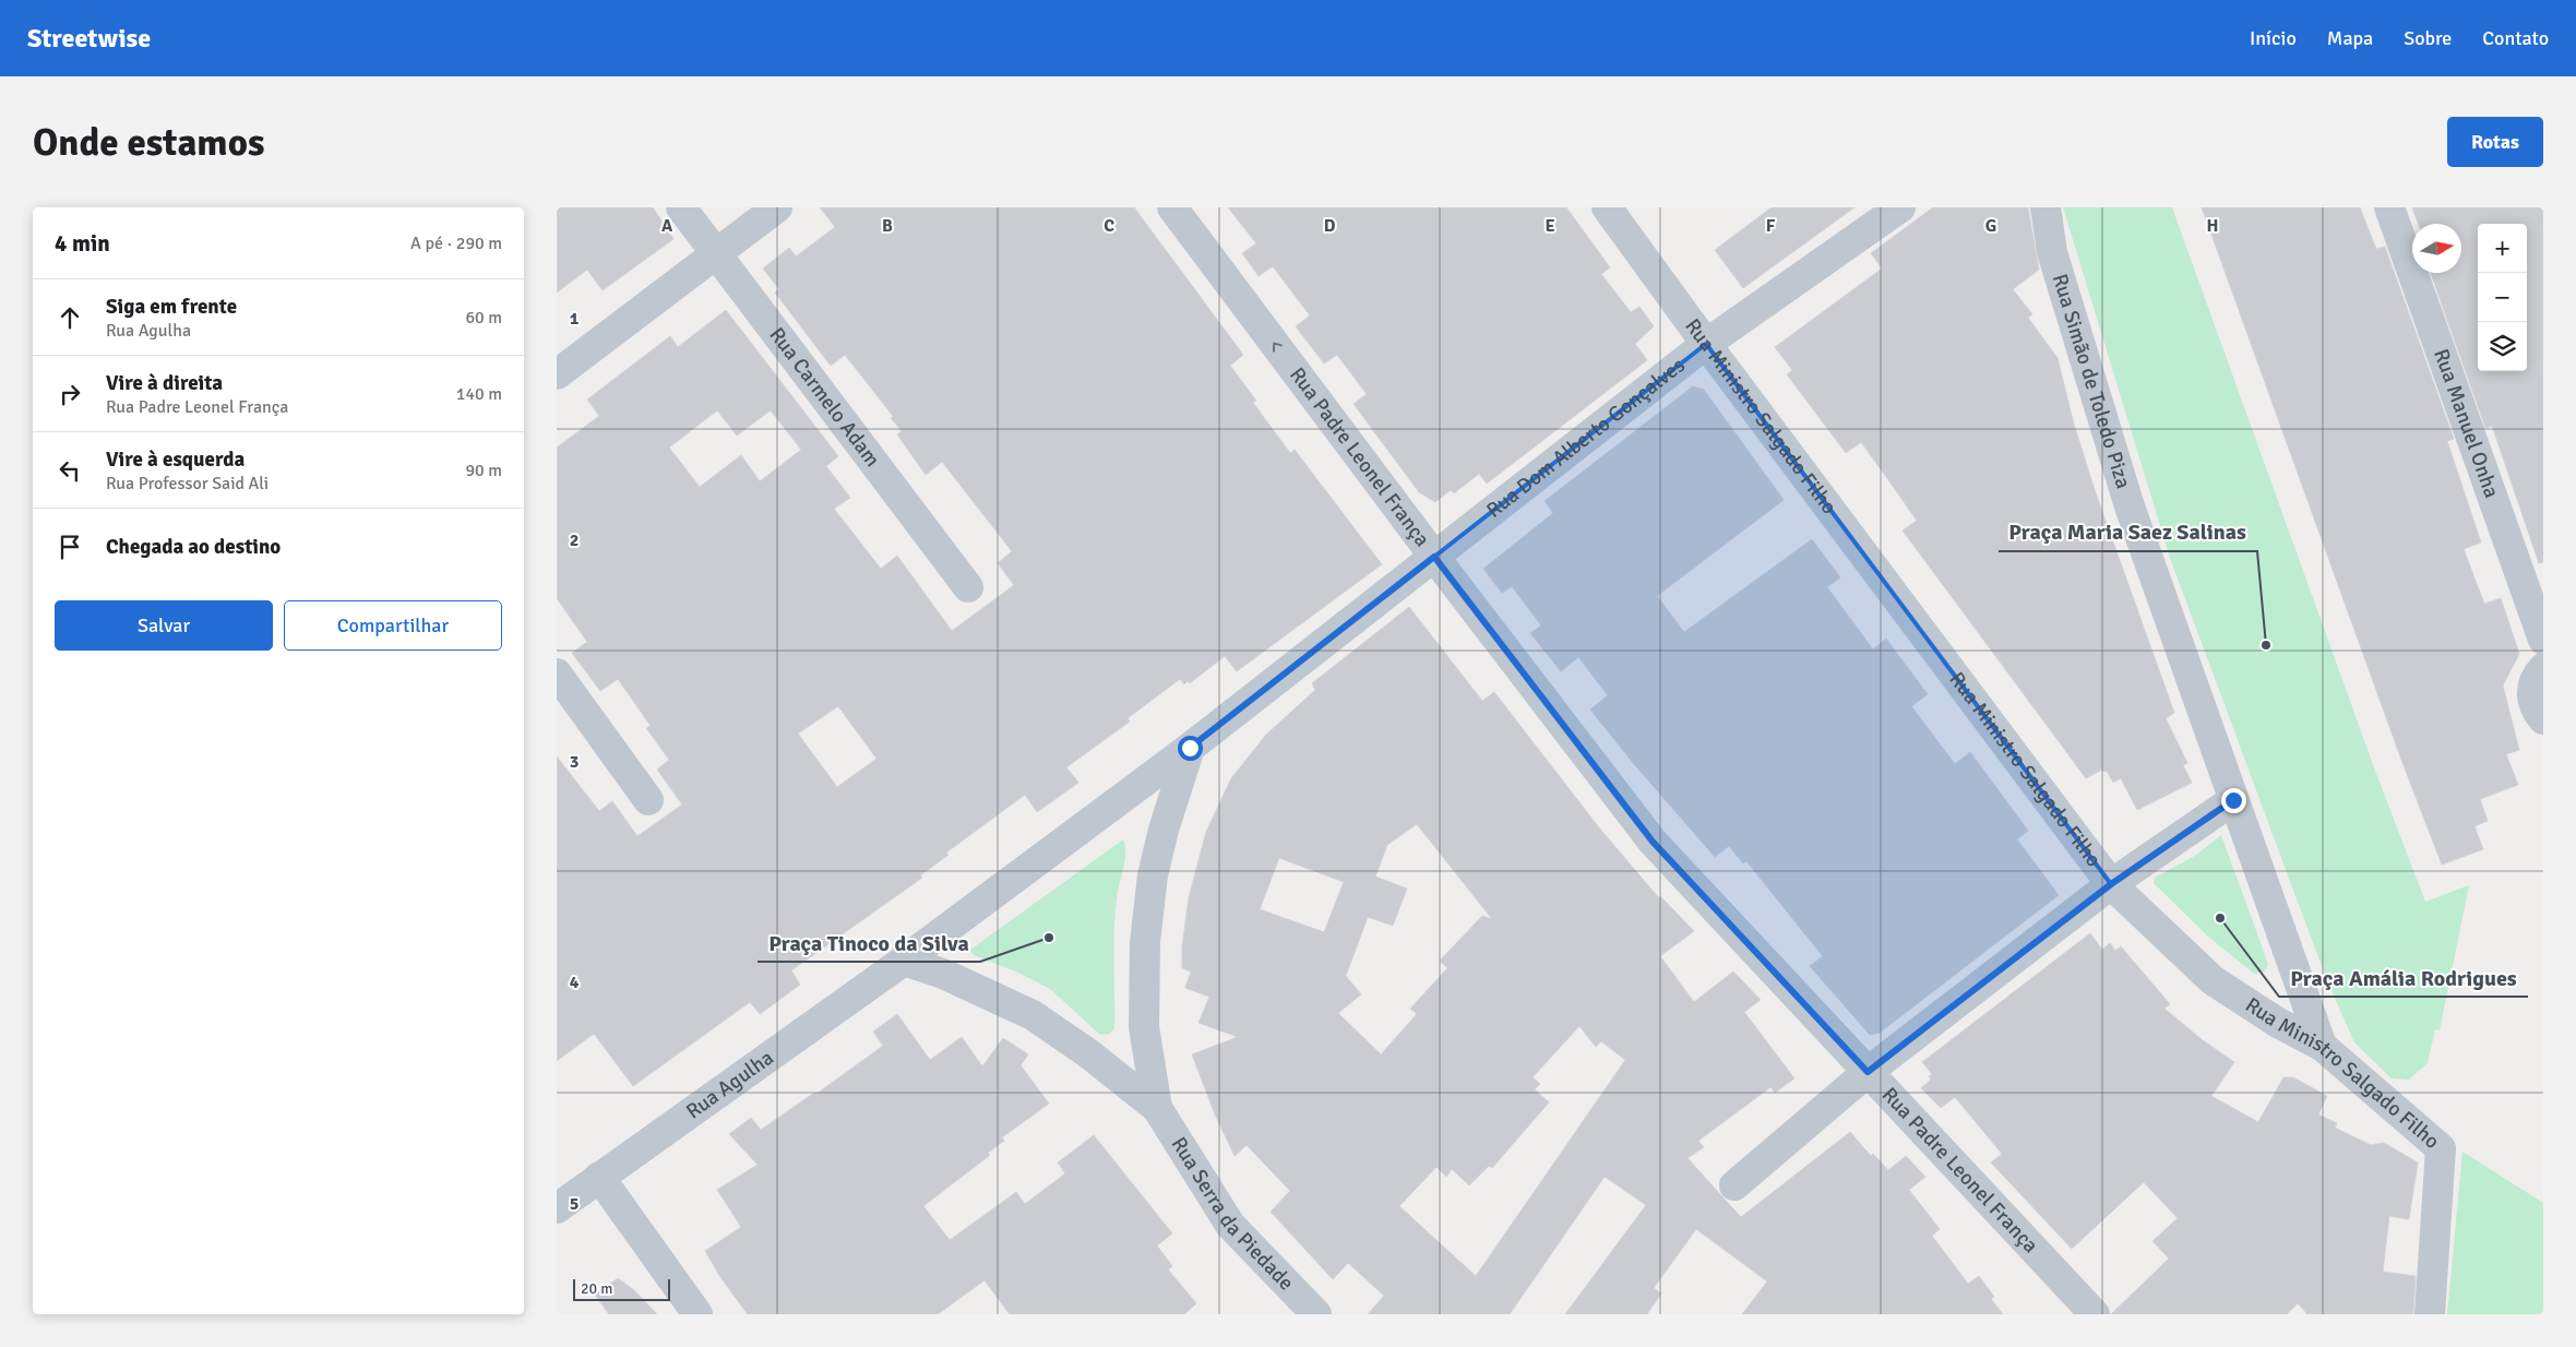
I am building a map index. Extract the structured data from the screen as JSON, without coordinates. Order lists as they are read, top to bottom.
{
  "streets": {
    "street": [
      "Rua Simão de Toledo Piza",
      "Rua Carmelo Adam",
      "Rua Ministro Salgado Filho",
      "Rua Manuel Onha",
      "Rua Dom Alberto Gonçalves",
      "Rua Padre Leonel França",
      "Rua Agulha",
      "Rua Serra da Piedade"
    ]
  },
  "crossings": [
    ["Rua Simão de Toledo Piza", "Rua Ministro Salgado Filho"],
    ["Rua Ministro Salgado Filho", "Rua Dom Alberto Gonçalves"],
    ["Rua Dom Alberto Gonçalves", "Rua Padre Leonel França"]
  ],
  "places": ["Praça Maria Saez Salinas", "Praça Amália Rodrigues", "Praça Tinoco da Silva"],
  "scale_bar": "20 m",
  "north": "right",
  "page": {
    "header": "Streetwise",
    "nav": [
      "Início",
      "Mapa",
      "Sobre",
      "Contato"
    ],
    "buttons": [
      "Rotas",
      ["Salvar", "Compartilhar"]
    ],
    "title": "Onde estamos",
    "heading": ["4 min", "A pé · 290 m"],
    "map_buttons": ["+", "−"],
    "list": [
      ["Siga em frente", "Rua Agulha", "60 m"],
      ["Vire à direita", "Rua Padre Leonel França", "140 m"],
      ["Vire à esquerda", "Rua Professor Said Ali", "90 m"],
      "Chegada ao destino"
    ],
    "scale": "20 m"
  },
  "grid": {
    "columns": [
      "A",
      "B",
      "C",
      "D",
      "E",
      "F",
      "G",
      "H"
    ],
    "rows": [
      "1",
      "2",
      "3",
      "4",
      "5"
    ]
  }
}
